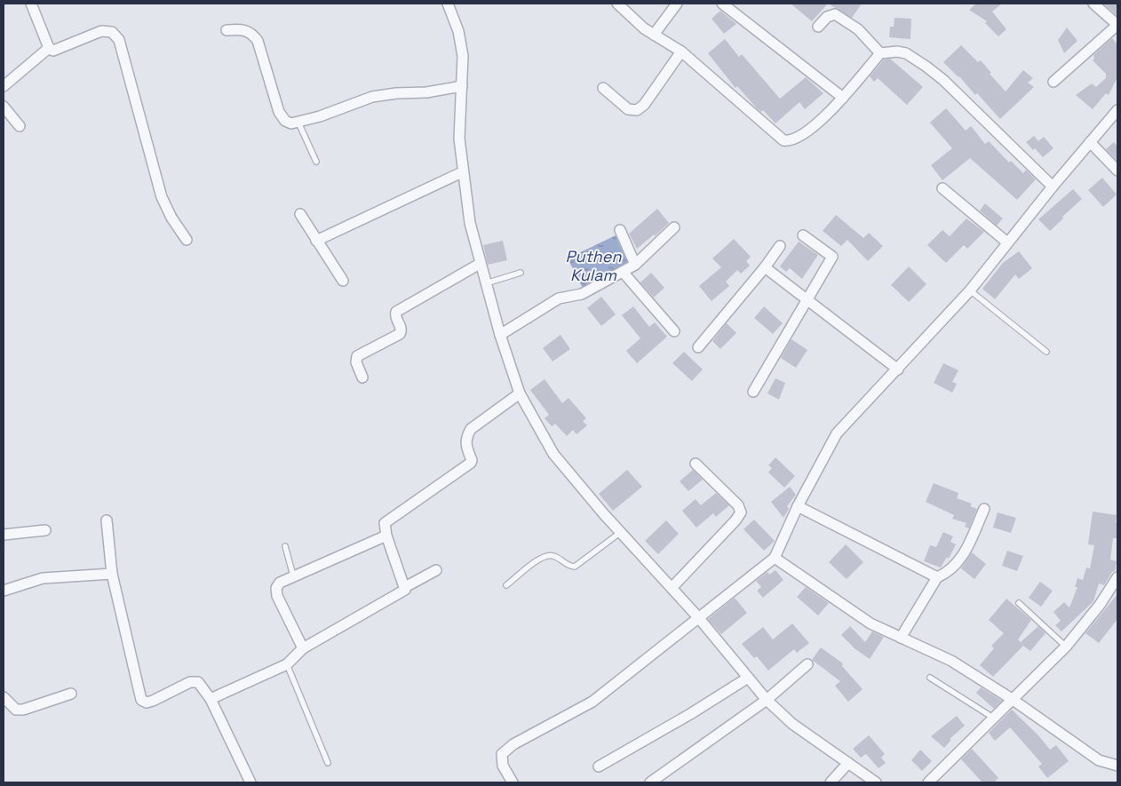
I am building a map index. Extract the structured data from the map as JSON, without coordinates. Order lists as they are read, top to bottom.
{
  "water": ["Puthen Kulam"]
}
